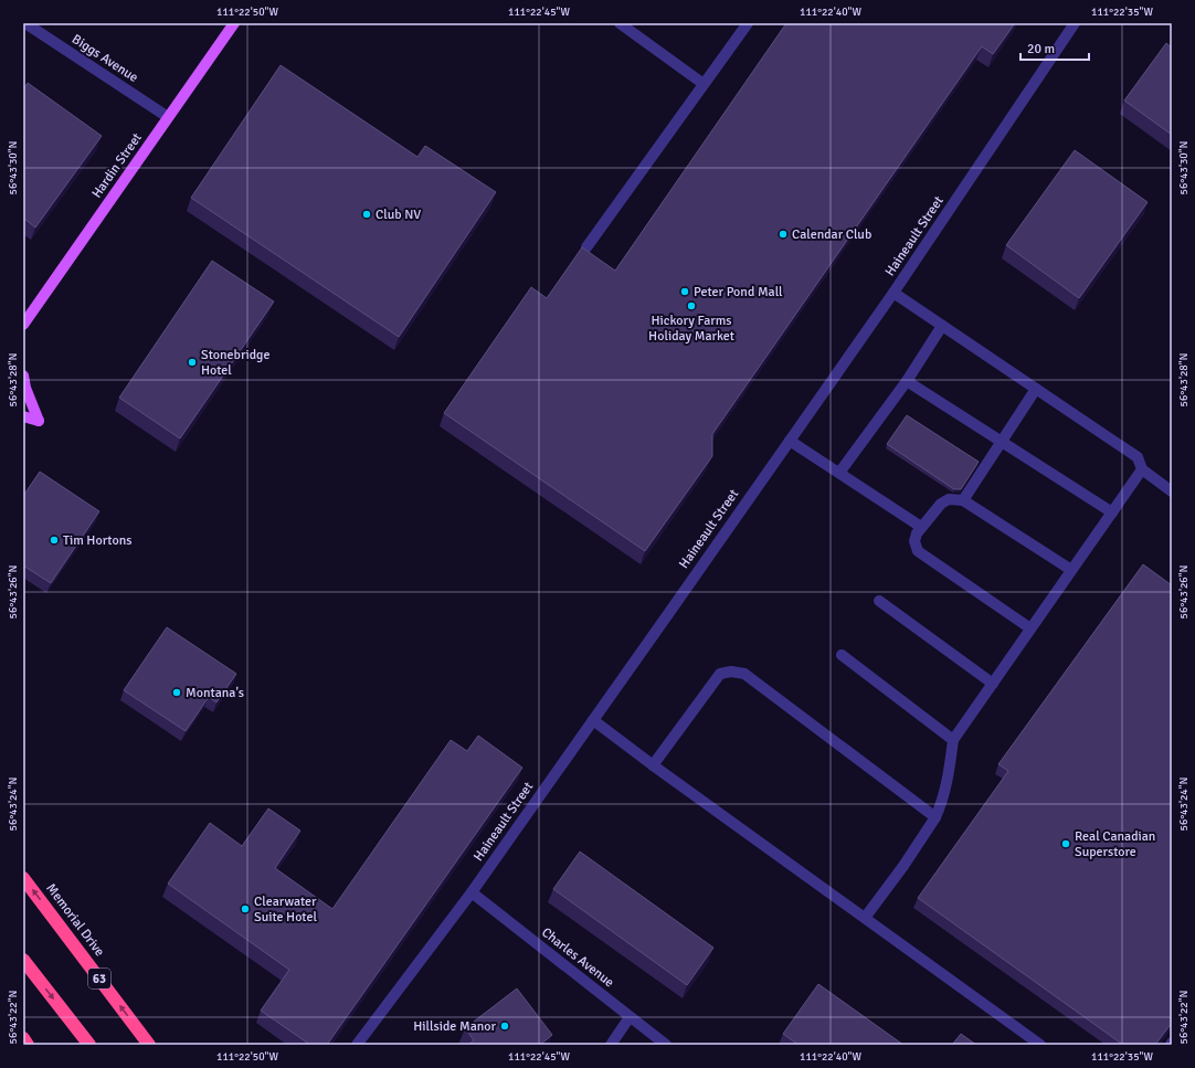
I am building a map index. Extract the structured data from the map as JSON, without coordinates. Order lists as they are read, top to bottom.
{
  "streets": {
    "highway": ["Memorial Drive", "63"],
    "main road": ["Hardin Street"],
    "street": ["Biggs Avenue", "Haineault Street", "Charles Avenue"]
  },
  "crossings": [
    ["Biggs Avenue", "Hardin Street"],
    ["Haineault Street", "Charles Avenue"]
  ],
  "places": [
    "Club NV",
    "Calendar Club",
    "Peter Pond Mall",
    "Hickory Farms Holiday Market",
    "Stonebridge Hotel",
    "Tim Hortons",
    "Montana's",
    "Real Canadian Superstore",
    "Clearwater Suite Hotel",
    "Hillside Manor"
  ],
  "scale_bar": "20 m",
  "coordinates": [
    "111°22'50\"W",
    "111°22'45\"W",
    "111°22'40\"W",
    "111°22'35\"W",
    "56°43'30\"N",
    "56°43'28\"N",
    "56°43'26\"N",
    "56°43'24\"N",
    "56°43'22\"N"
  ]
}
